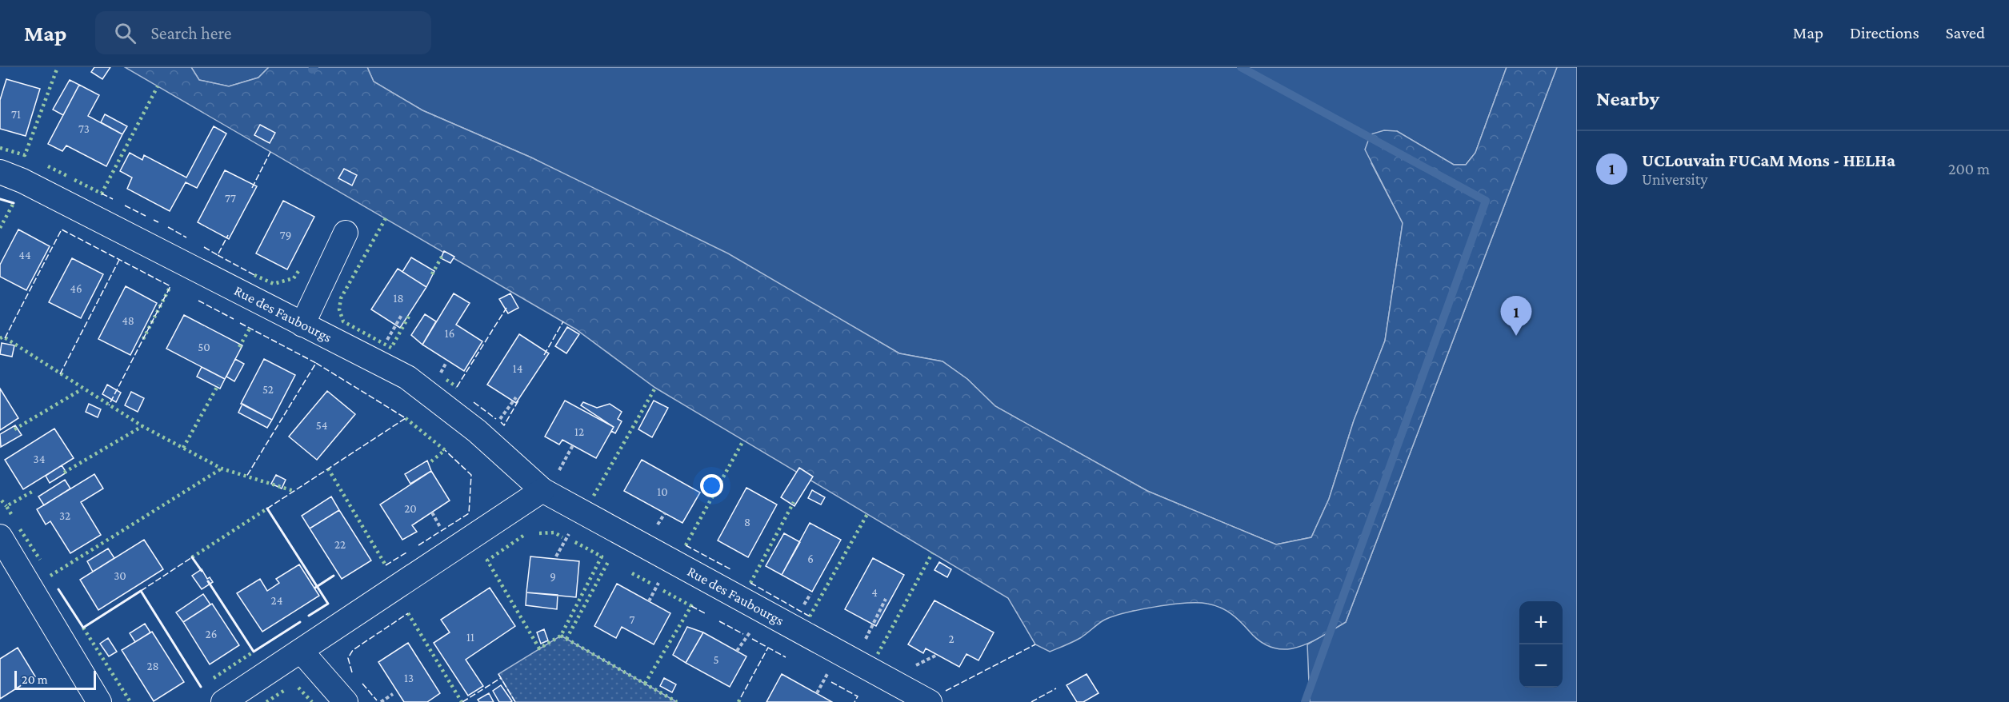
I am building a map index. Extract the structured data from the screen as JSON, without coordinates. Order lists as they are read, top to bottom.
{
  "streets": {
    "street": ["Rue des Faubourgs"]
  },
  "house_numbers": [
    "71",
    "73",
    "77",
    "79",
    "44",
    "46",
    "18",
    "48",
    "16",
    "50",
    "14",
    "52",
    "54",
    "12",
    "34",
    "10",
    "20",
    "32",
    "8",
    "22",
    "6",
    "30",
    "9",
    "4",
    "24",
    "7",
    "26",
    "11",
    "2",
    "5",
    "28",
    "13"
  ],
  "scale_bar": "20 m",
  "page": {
    "header": "Map",
    "search": "Search here",
    "nav": ["Map", "Directions", "Saved"],
    "heading": "Nearby",
    "list": [
      {
        "mark": "1",
        "name": "UCLouvain FUCaM Mons - HELHa",
        "note": "University",
        "value": "200 m"
      }
    ],
    "pins": "1",
    "map_buttons": ["+", "−"],
    "scale": "20 m"
  }
}
